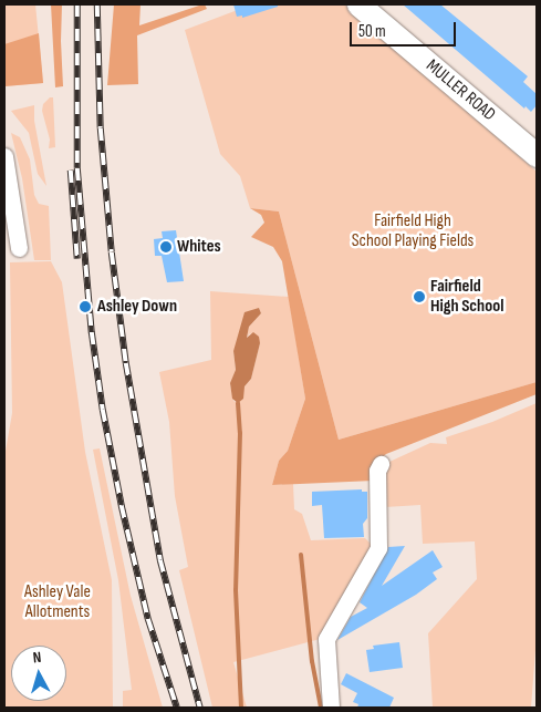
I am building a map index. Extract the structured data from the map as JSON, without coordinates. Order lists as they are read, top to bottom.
{
  "streets": {
    "main road": ["MULLER ROAD"]
  },
  "parks": ["Fairfield High School Playing Fields", "Ashley Vale Allotments"],
  "places": ["Whites", "Fairfield High School", "Ashley Down"],
  "scale_bar": "50 m",
  "north": "top"
}
